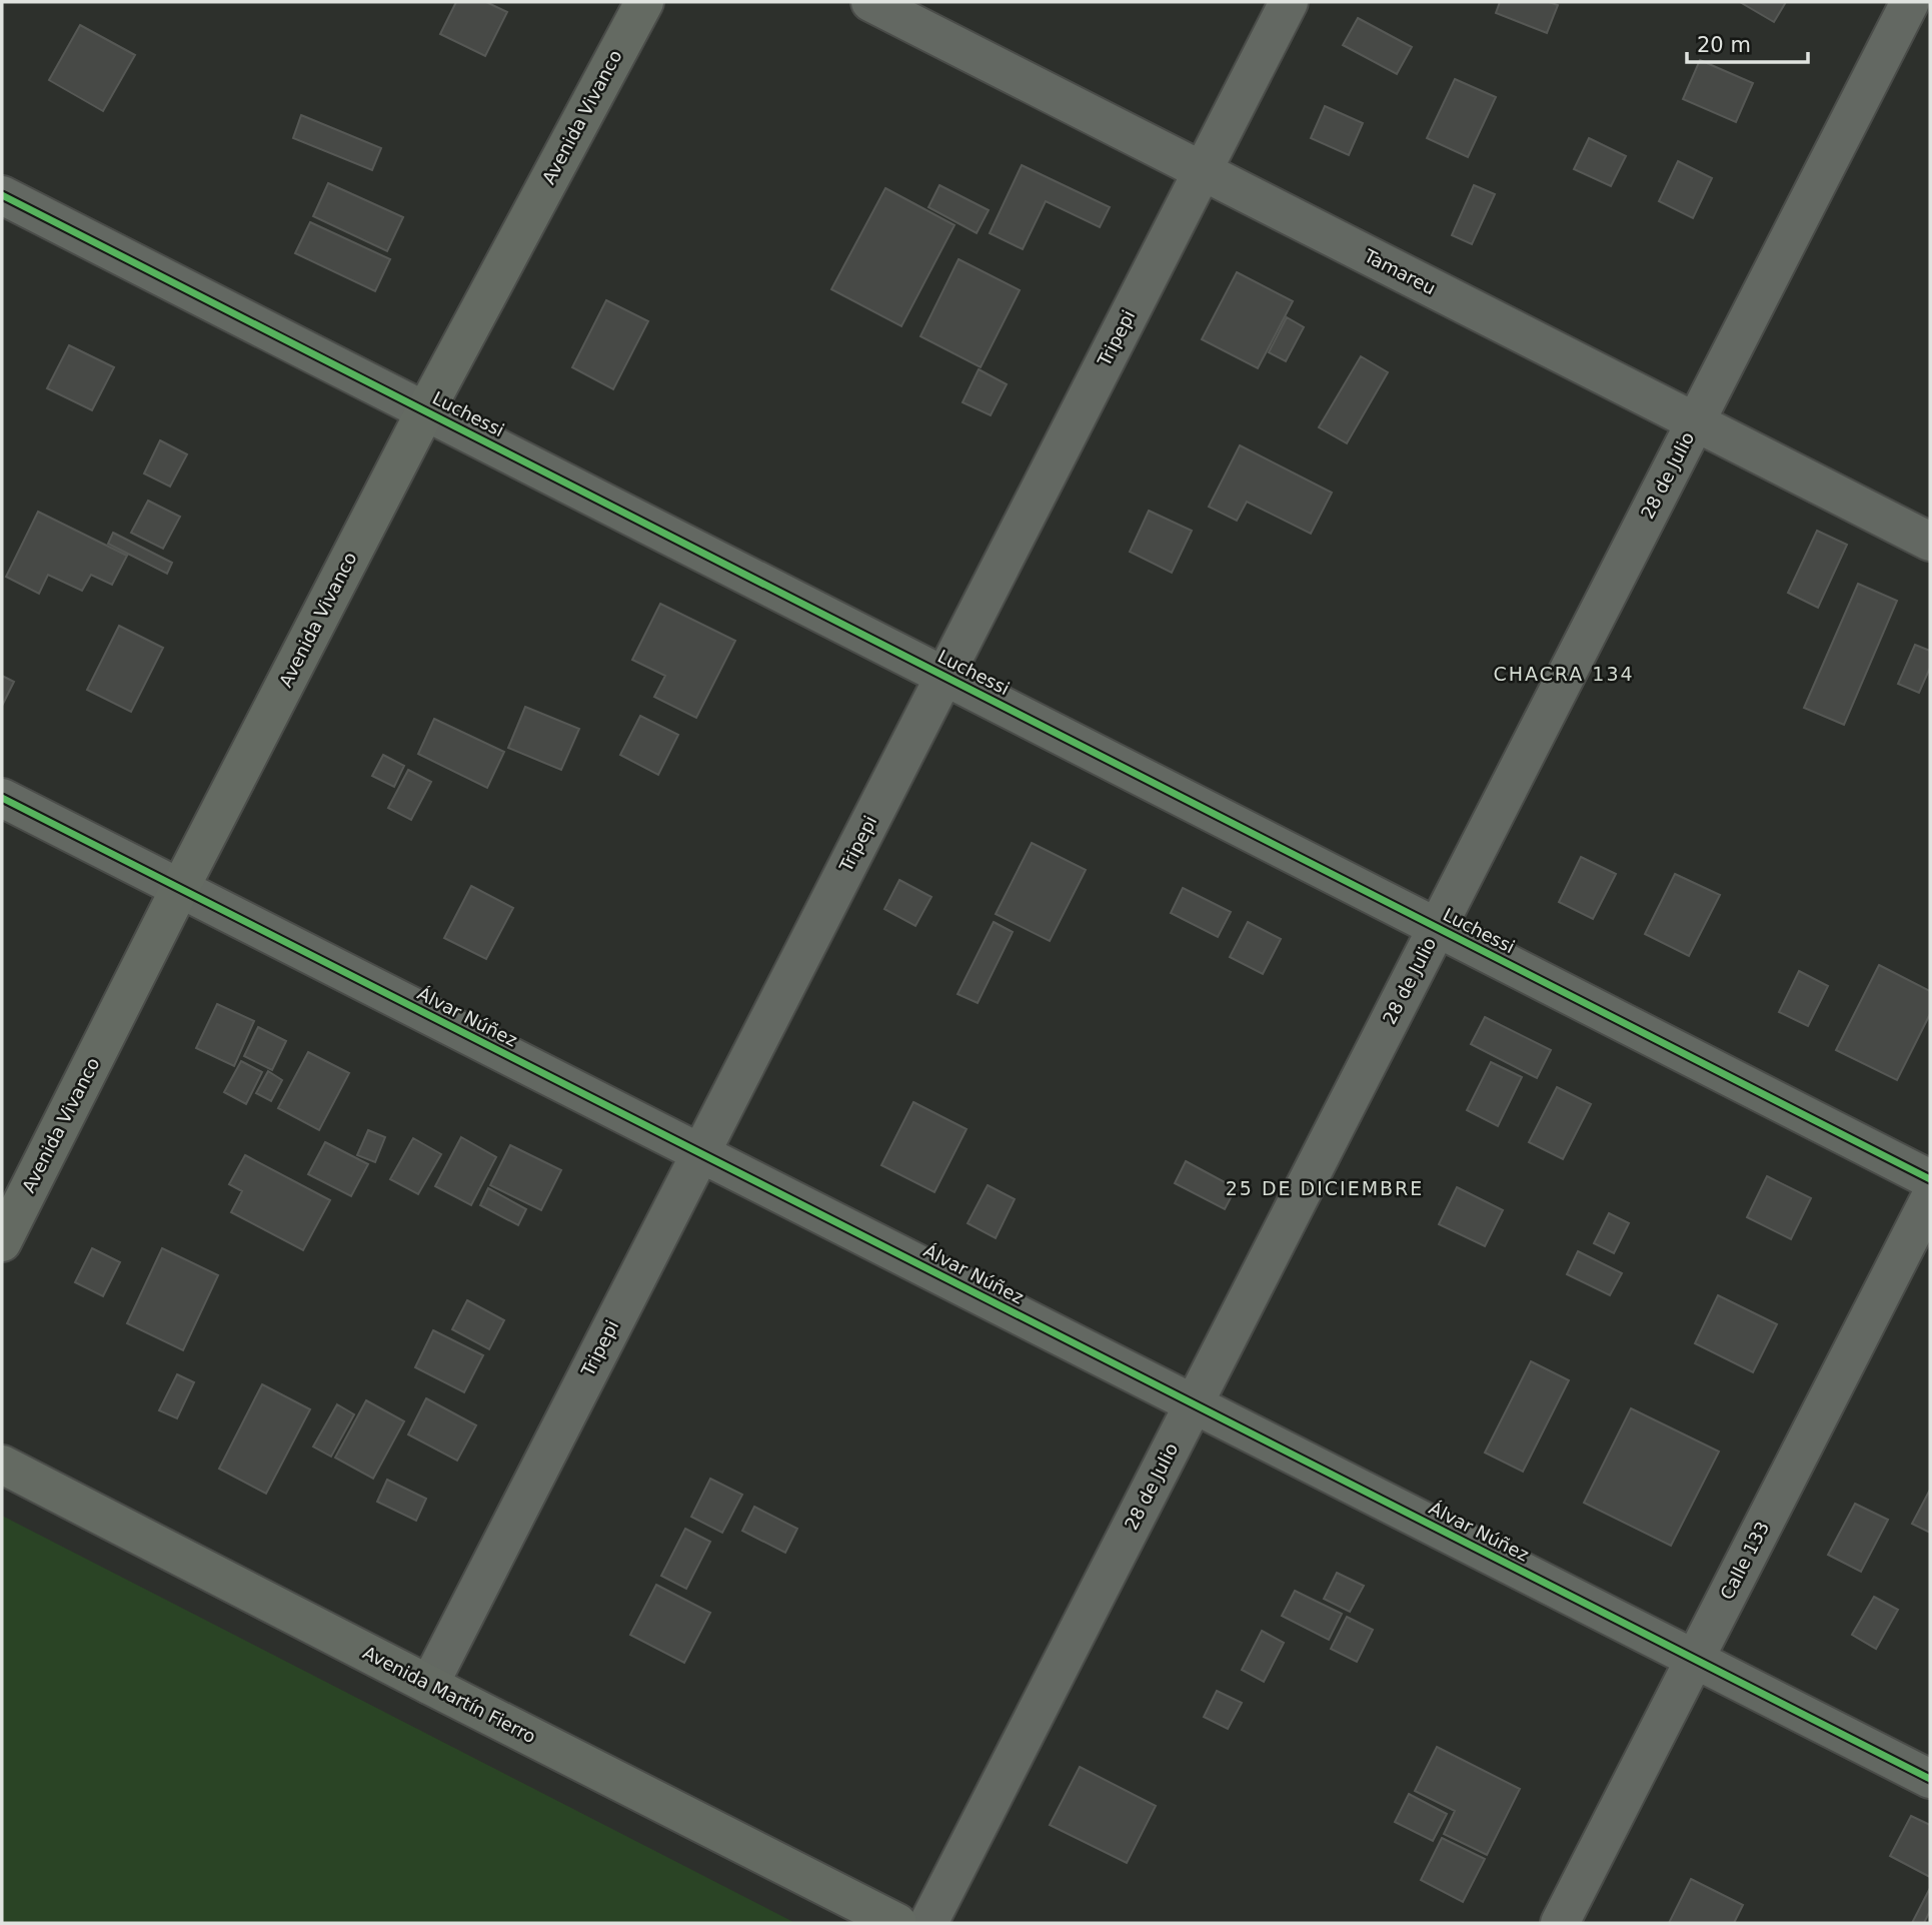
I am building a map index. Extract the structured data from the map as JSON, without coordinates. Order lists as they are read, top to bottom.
{
  "streets": {
    "street": [
      "Avenida Vivanco",
      "Tamareu",
      "Tripepi",
      "Luchessi",
      "28 de Julio",
      "Álvar Núñez",
      "Calle 133",
      "Avenida Martín Fierro"
    ]
  },
  "crossings": [
    ["Avenida Vivanco", "Luchessi"],
    ["Avenida Vivanco", "Álvar Núñez"],
    ["Tamareu", "Tripepi"],
    ["Tamareu", "28 de Julio"],
    ["Tripepi", "Luchessi"],
    ["Tripepi", "Álvar Núñez"],
    ["Tripepi", "Avenida Martín Fierro"],
    ["Luchessi", "28 de Julio"],
    ["28 de Julio", "Álvar Núñez"],
    ["Álvar Núñez", "Calle 133"]
  ],
  "districts": ["CHACRA 134", "25 DE DICIEMBRE"],
  "scale_bar": "20 m"
}
